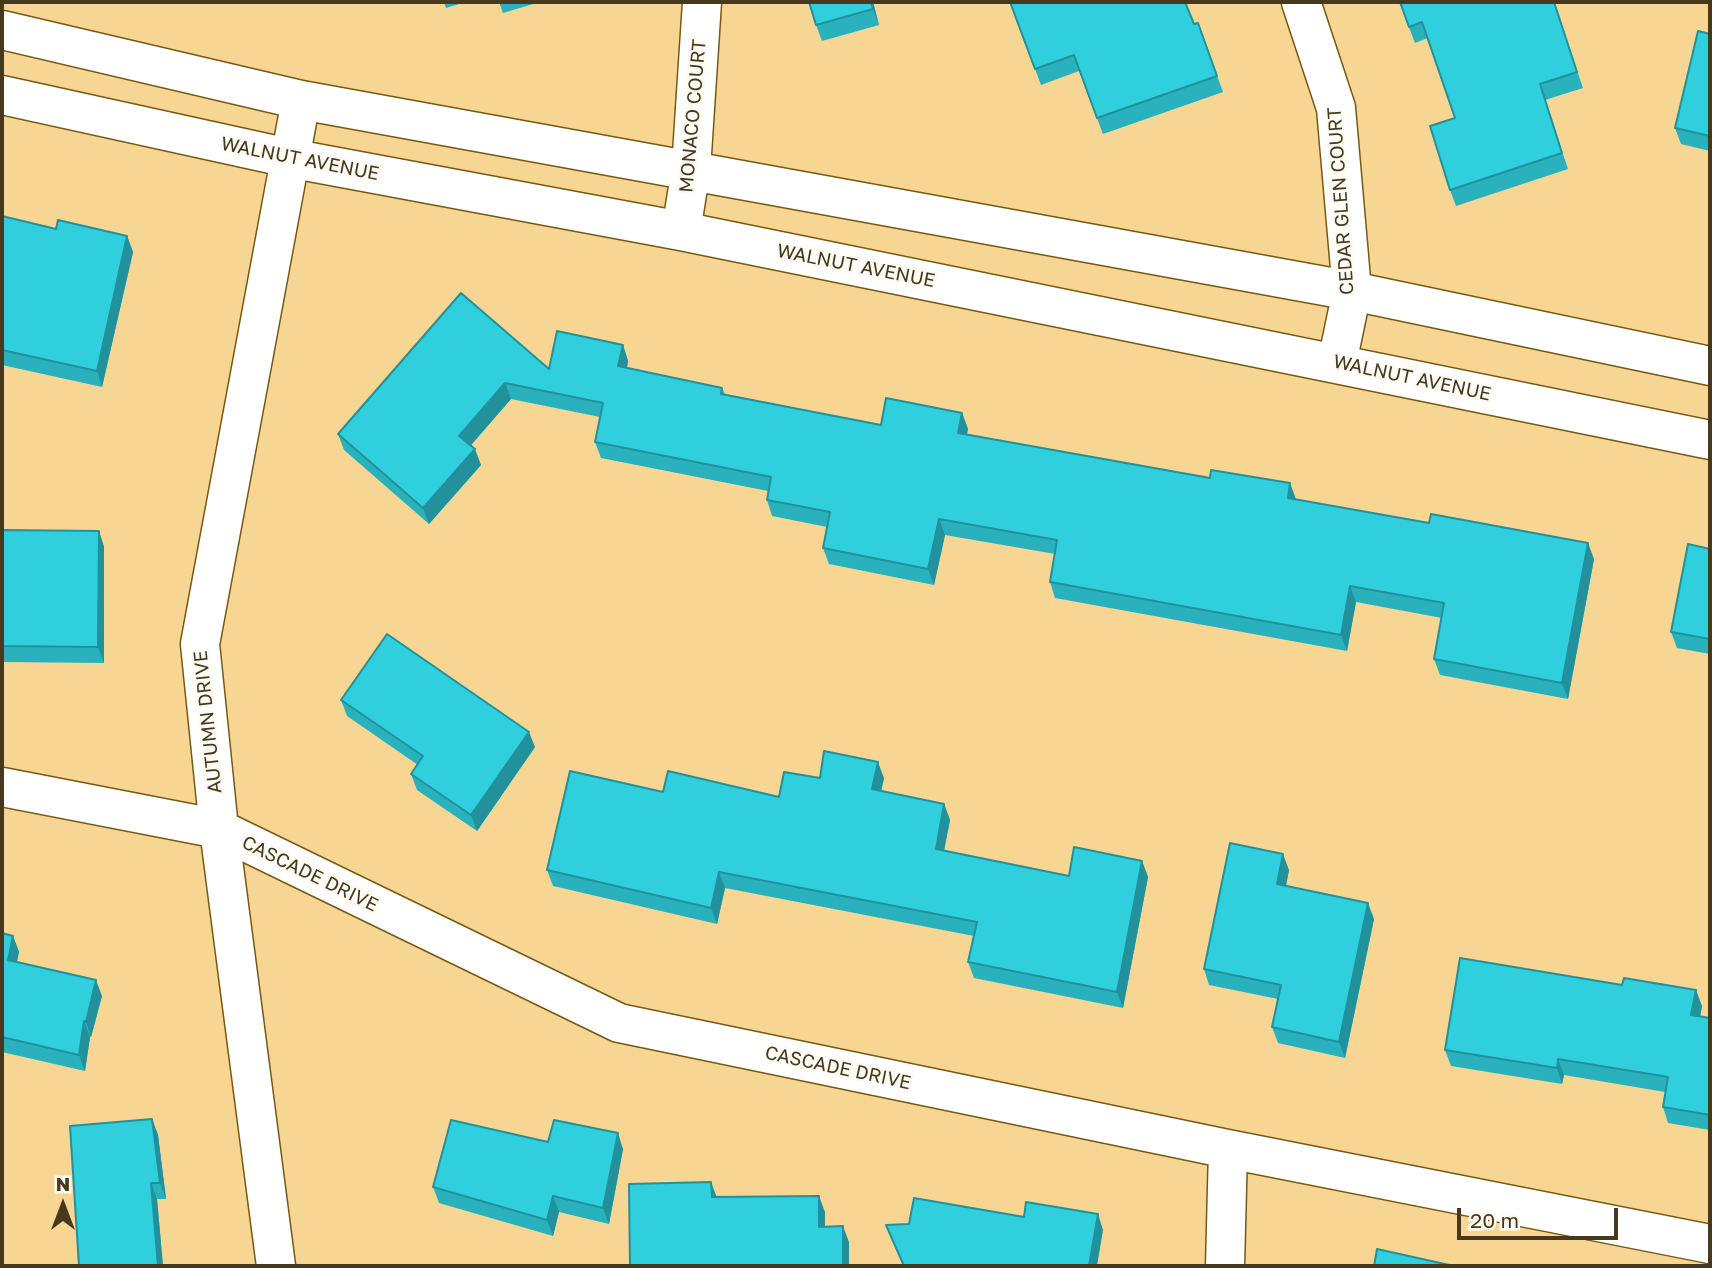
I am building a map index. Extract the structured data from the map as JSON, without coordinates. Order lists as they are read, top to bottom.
{
  "streets": {
    "street": [
      "MONACO COURT",
      "WALNUT AVENUE",
      "CEDAR GLEN COURT",
      "AUTUMN DRIVE",
      "CASCADE DRIVE"
    ]
  },
  "crossings": [
    ["MONACO COURT", "WALNUT AVENUE"],
    ["WALNUT AVENUE", "CEDAR GLEN COURT"],
    ["WALNUT AVENUE", "AUTUMN DRIVE"],
    ["AUTUMN DRIVE", "CASCADE DRIVE"]
  ],
  "scale_bar": "20 m",
  "north": "top"
}
